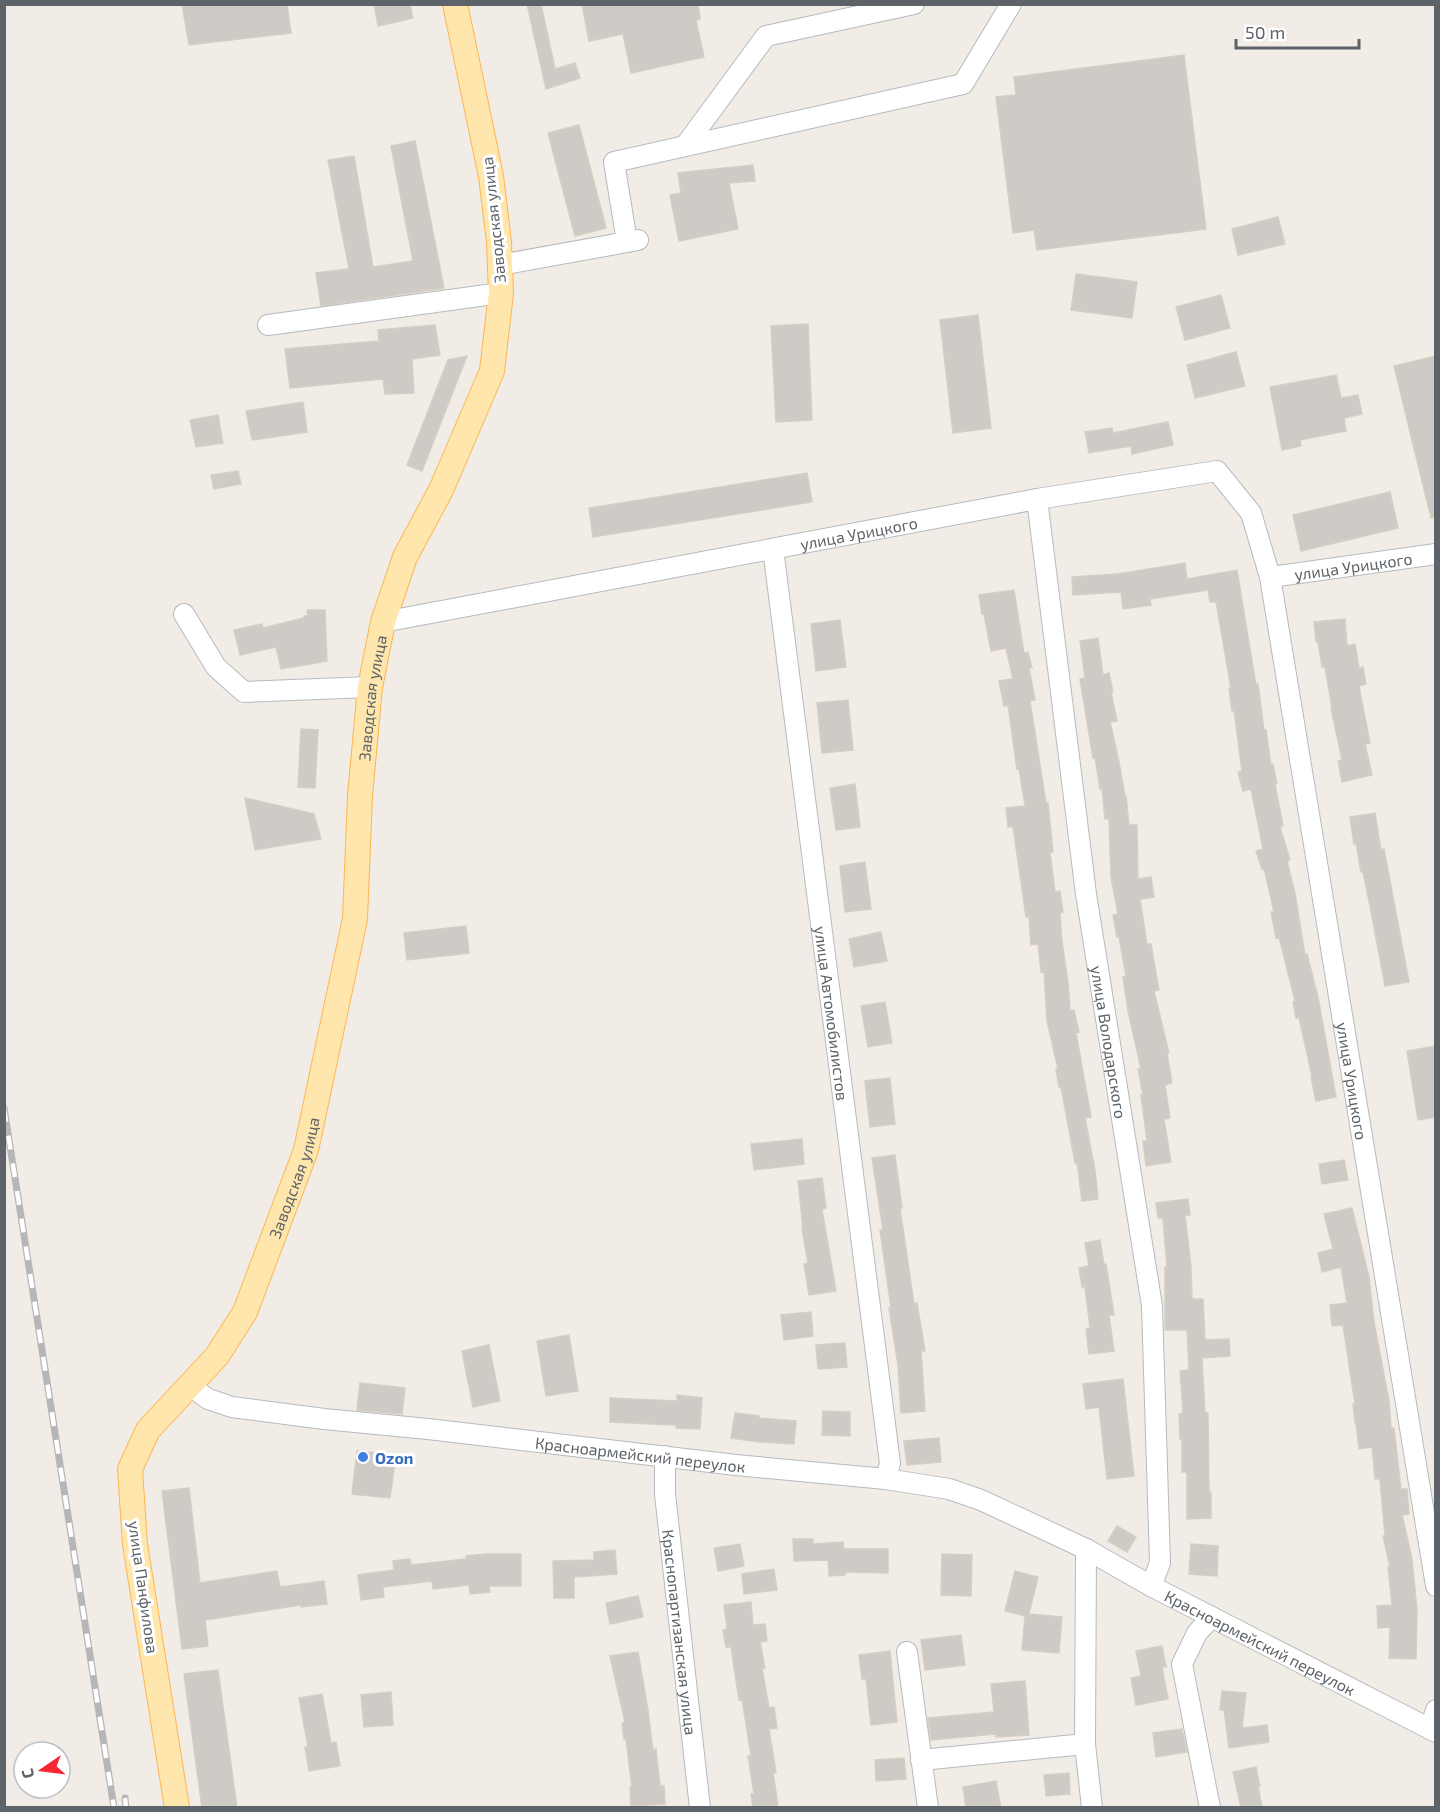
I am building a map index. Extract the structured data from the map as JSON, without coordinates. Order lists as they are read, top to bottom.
{
  "streets": {
    "main road": ["Заводская улица", "улица Панфилова"],
    "street": [
      "улица Урицкого",
      "улица Автомобилистов",
      "улица Володарского",
      "Красноармейский переулок",
      "Краснопартизанская улица"
    ]
  },
  "crossings": [
    ["Заводская улица", "улица Урицкого"],
    ["Заводская улица", "Красноармейский переулок"],
    ["Заводская улица", "улица Панфилова"],
    ["улица Урицкого", "улица Автомобилистов"],
    ["улица Урицкого", "улица Володарского"],
    ["улица Автомобилистов", "Красноармейский переулок"],
    ["улица Володарского", "Красноармейский переулок"],
    ["Красноармейский переулок", "улица Панфилова"],
    ["Красноармейский переулок", "Краснопартизанская улица"]
  ],
  "places": ["Ozon"],
  "scale_bar": "50 m",
  "north": "left"
}
